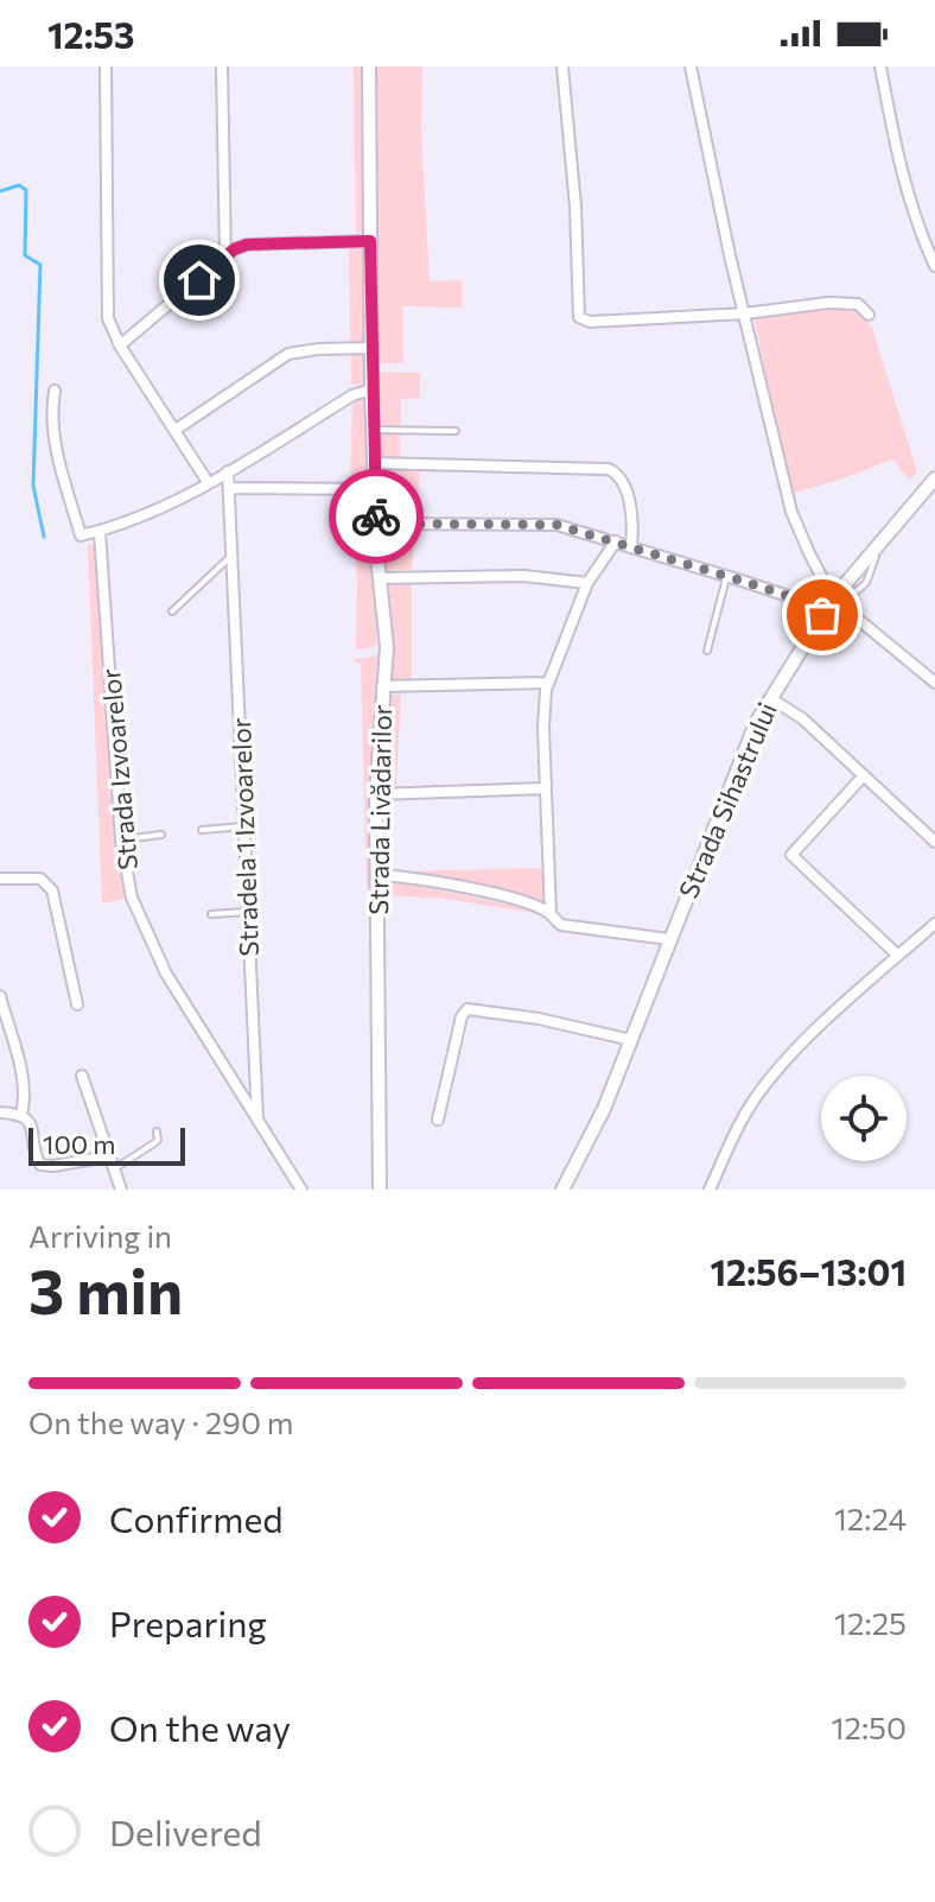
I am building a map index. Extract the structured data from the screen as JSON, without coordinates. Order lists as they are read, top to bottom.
{
  "streets": {
    "street": [
      "Strada Izvoarelor",
      "Strada Sihastrului",
      "Strada Livădarilor",
      "Stradela 1 Izvoarelor"
    ]
  },
  "crossings": [
    ["Strada Izvoarelor", "Stradela 1 Izvoarelor"]
  ],
  "scale_bar": "100 m",
  "page": {
    "status": "12:53",
    "scale": "100 m",
    "heading": ["3 min", "Arriving in", "12:56–13:01"],
    "bar": "On the way · 290 m",
    "list": [
      ["Confirmed", "12:24"],
      ["Preparing", "12:25"],
      ["On the way", "12:50"],
      "Delivered"
    ]
  }
}
